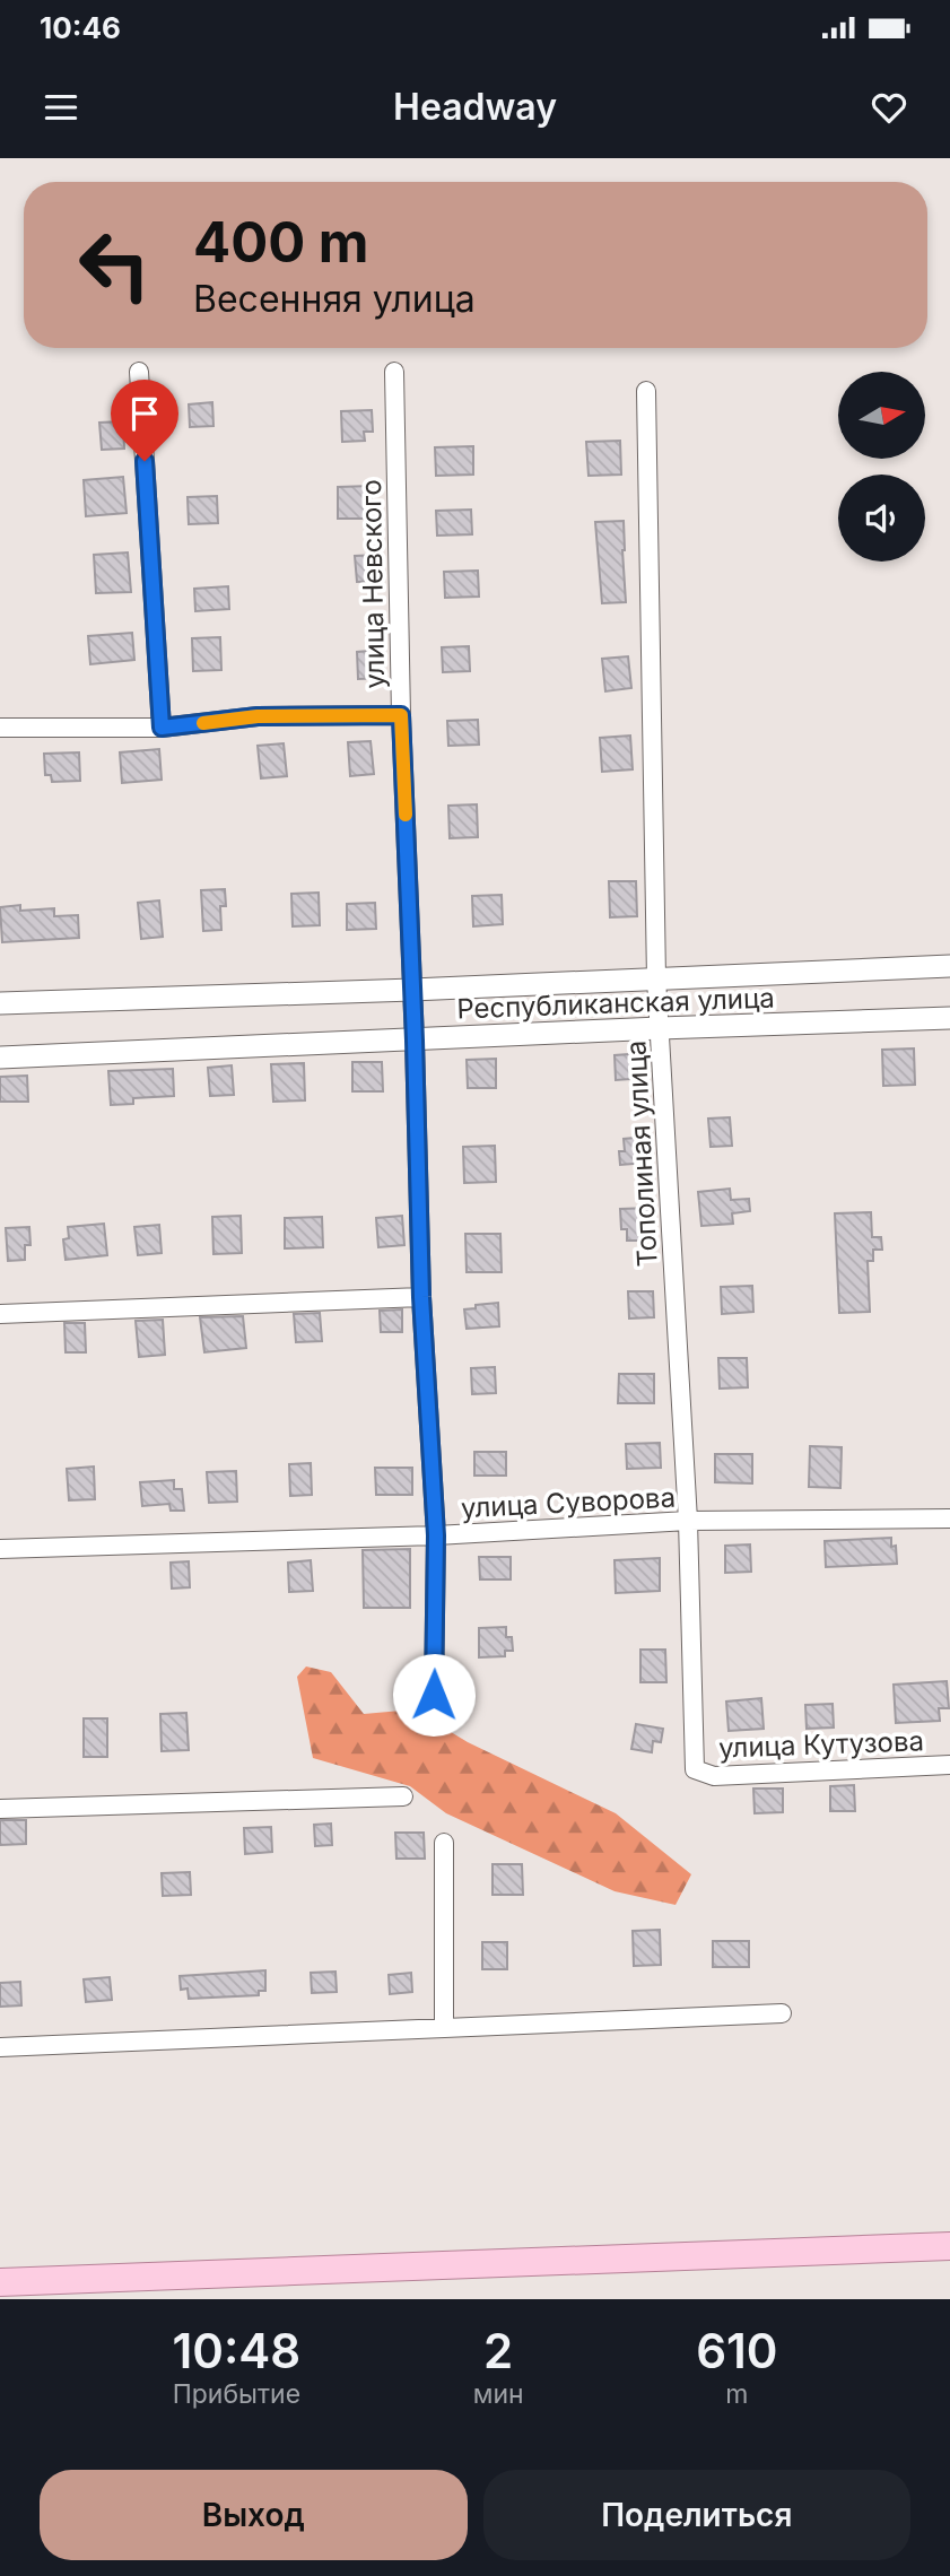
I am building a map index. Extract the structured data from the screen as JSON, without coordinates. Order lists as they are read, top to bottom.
{
  "streets": {
    "street": [
      "улица Невского",
      "Республиканская улица",
      "Тополиная улица",
      "улица Суворова",
      "улица Кутузова"
    ]
  },
  "crossings": [
    ["улица Невского", "Республиканская улица"],
    ["улица Невского", "улица Суворова"],
    ["Республиканская улица", "Тополиная улица"],
    ["Тополиная улица", "улица Суворова"],
    ["Тополиная улица", "улица Кутузова"]
  ],
  "north": "right",
  "page": {
    "status": "10:46",
    "header": "Headway",
    "turn": ["400 m", "Весенняя улица"],
    "eta": [
      "10:48",
      "Прибытие",
      "2",
      "мин",
      "610",
      "m"
    ],
    "buttons": ["Выход", "Поделиться"]
  }
}
